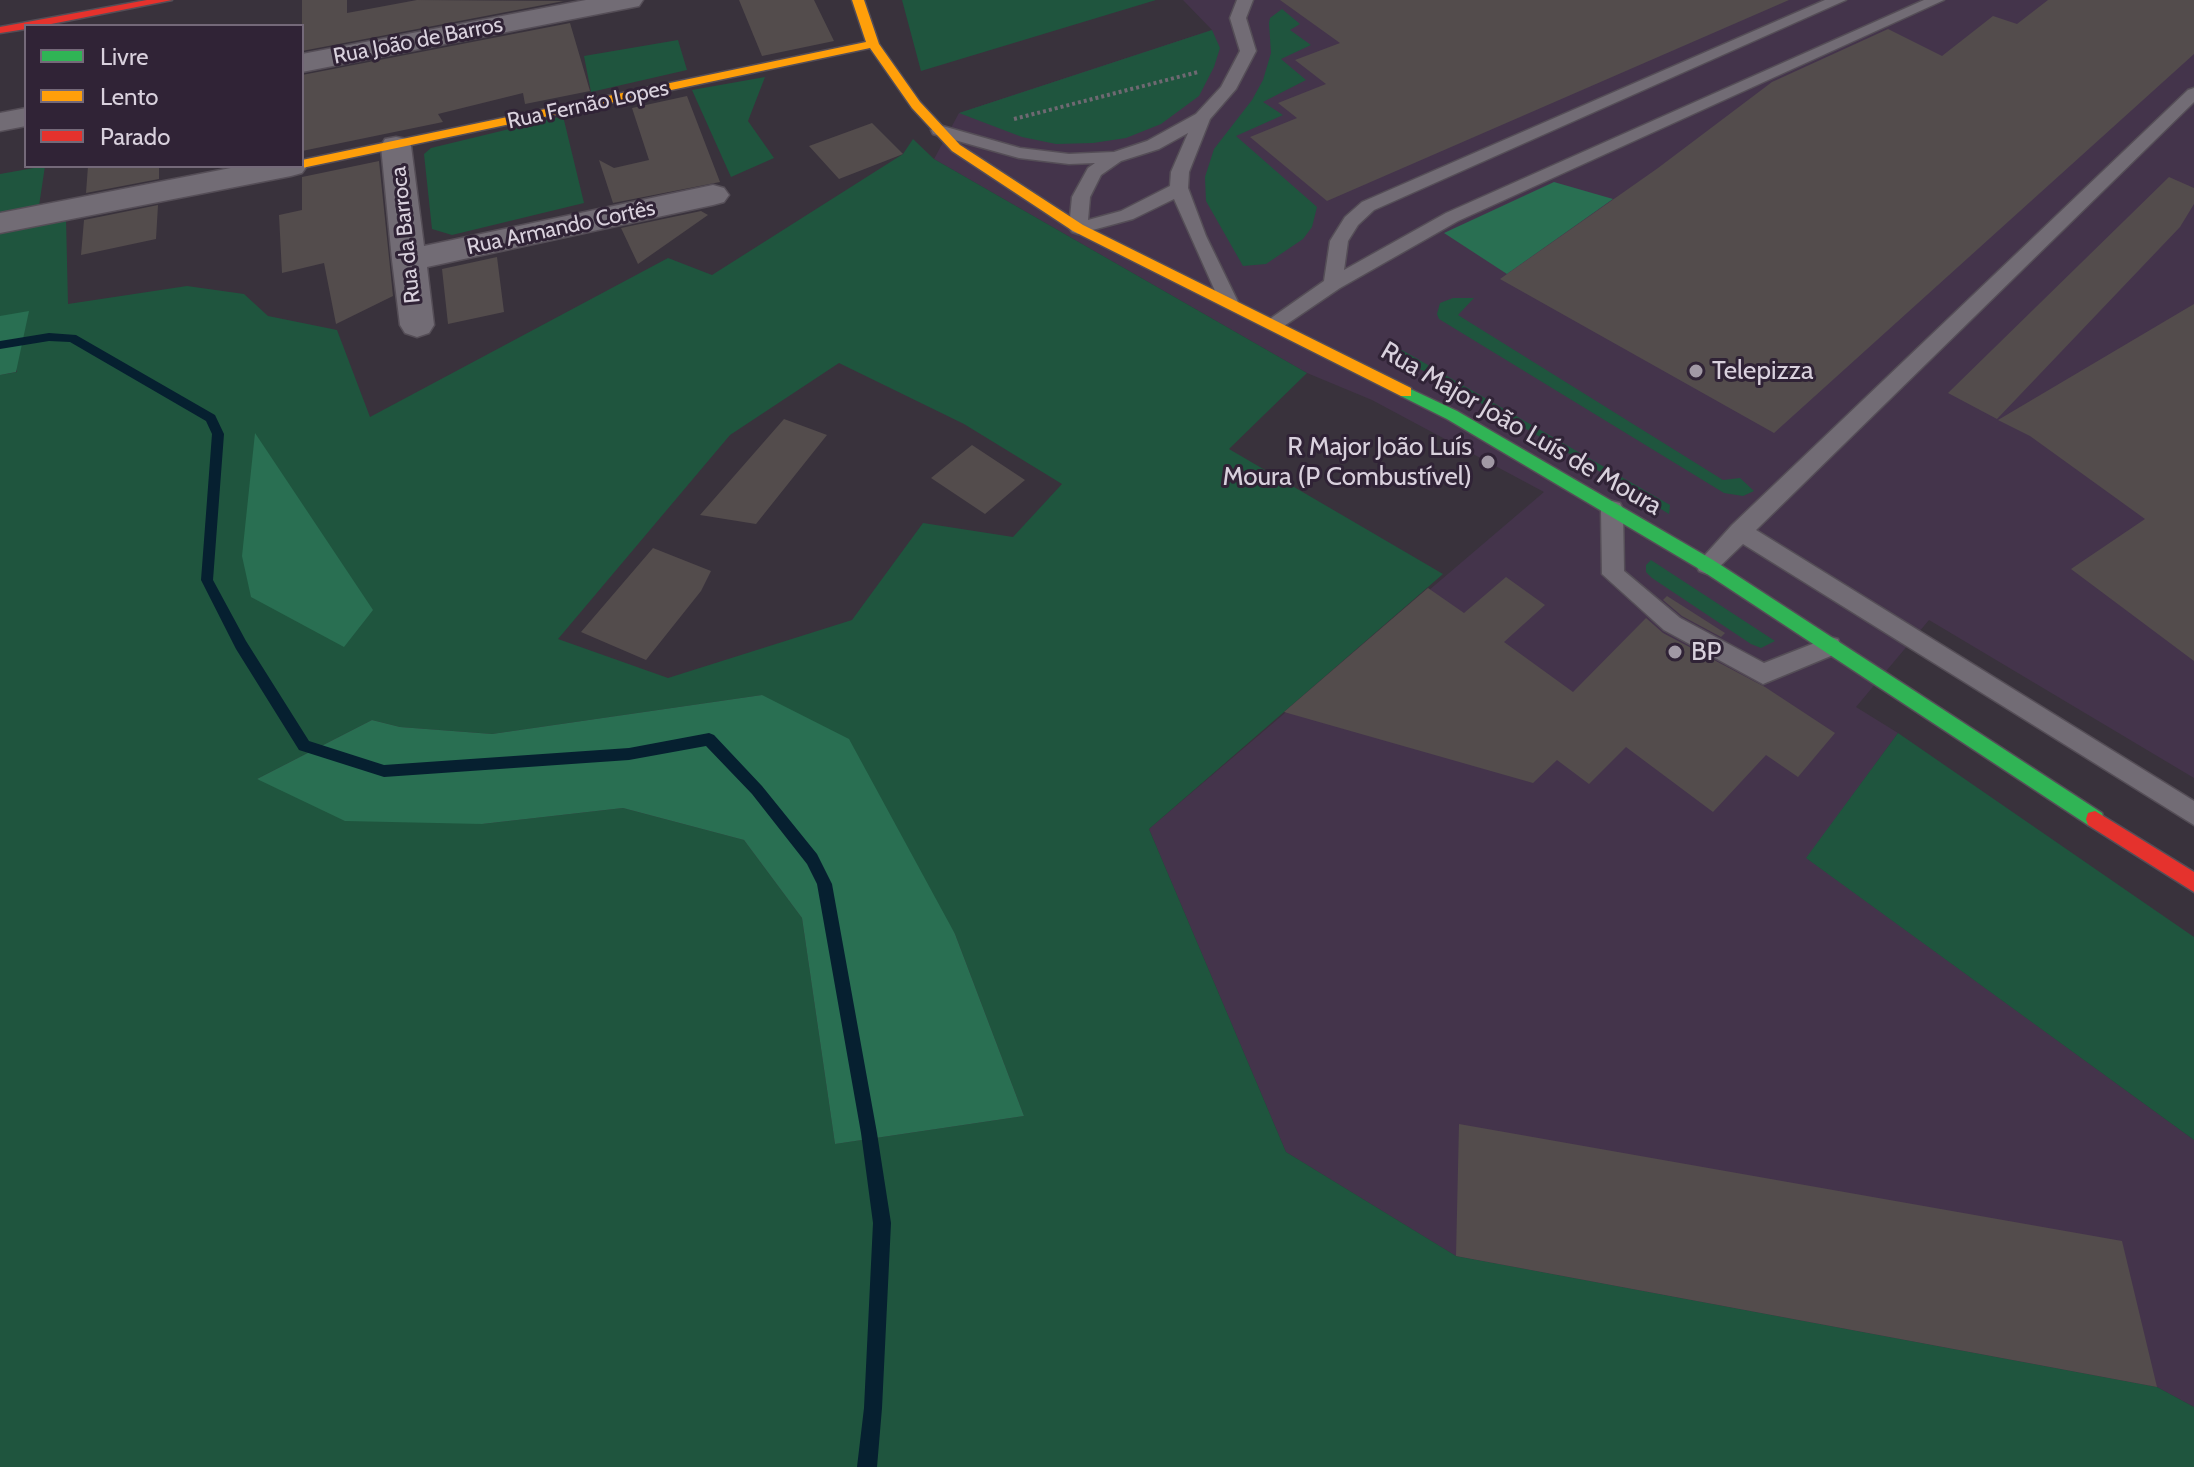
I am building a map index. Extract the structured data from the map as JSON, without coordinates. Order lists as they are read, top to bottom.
{
  "streets": {
    "street": [
      "Rua João de Barros",
      "Rua Fernão Lopes",
      "Rua Armando Cortês",
      "Rua da Barroca",
      "Rua Major João Luís de Moura"
    ]
  },
  "crossings": [
    ["Rua Fernão Lopes", "Rua da Barroca"],
    ["Rua Fernão Lopes", "Rua Major João Luís de Moura"],
    ["Rua Armando Cortês", "Rua da Barroca"]
  ],
  "places": ["Telepizza", "R Major João Luís Moura (P Combustível)", "BP"],
  "legend": ["Livre", "Lento", "Parado"]
}
